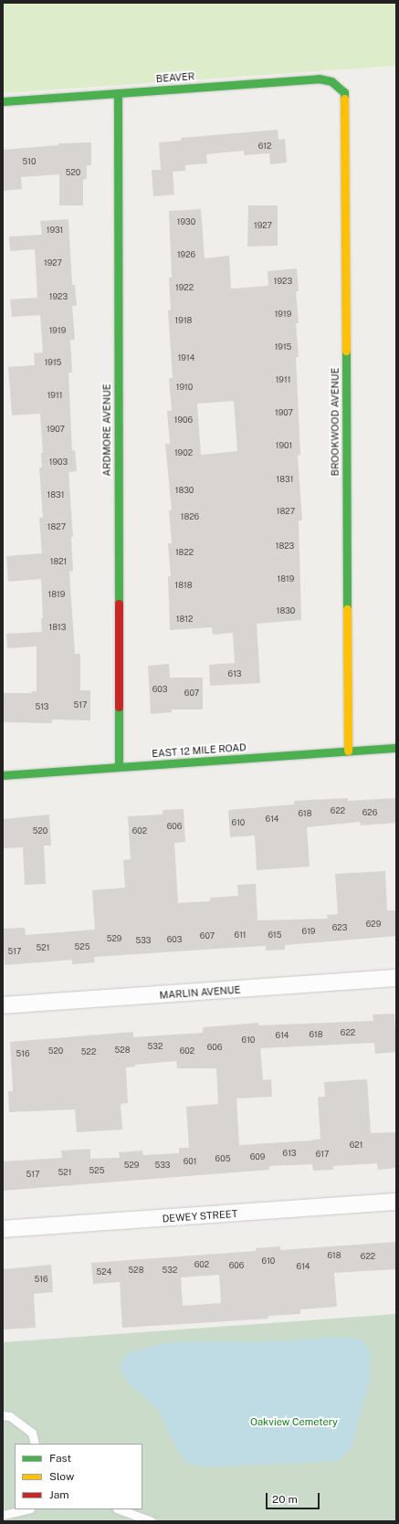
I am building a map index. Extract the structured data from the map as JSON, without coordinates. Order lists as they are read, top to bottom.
{
  "streets": {
    "street": [
      "BEAVER",
      "BROOKWOOD AVENUE",
      "ARDMORE AVENUE",
      "EAST 12 MILE ROAD",
      "MARLIN AVENUE",
      "DEWEY STREET"
    ]
  },
  "crossings": [
    ["BEAVER", "BROOKWOOD AVENUE"],
    ["BEAVER", "ARDMORE AVENUE"],
    ["BROOKWOOD AVENUE", "EAST 12 MILE ROAD"],
    ["ARDMORE AVENUE", "EAST 12 MILE ROAD"]
  ],
  "parks": ["Oakview Cemetery"],
  "house_numbers": [
    "612",
    "510",
    "520",
    "1930",
    "1927",
    "1931",
    "1926",
    "1927",
    "1923",
    "1922",
    "1923",
    "1919",
    "1918",
    "1919",
    "1915",
    "1914",
    "1915",
    "1911",
    "1910",
    "1911",
    "1907",
    "1906",
    "1907",
    "1901",
    "1902",
    "1903",
    "1831",
    "1830",
    "1831",
    "1827",
    "1826",
    "1827",
    "1823",
    "1822",
    "1821",
    "1819",
    "1818",
    "1819",
    "1830",
    "1812",
    "1813",
    "613",
    "603",
    "607",
    "517",
    "513",
    "622",
    "626",
    "618",
    "614",
    "610",
    "606",
    "520",
    "602",
    "629",
    "623",
    "619",
    "611",
    "615",
    "607",
    "529",
    "603",
    "533",
    "525",
    "521",
    "517",
    "622",
    "618",
    "614",
    "610",
    "532",
    "606",
    "528",
    "520",
    "602",
    "522",
    "516",
    "621",
    "613",
    "617",
    "609",
    "605",
    "601",
    "529",
    "533",
    "525",
    "521",
    "517",
    "618",
    "622",
    "610",
    "602",
    "606",
    "614",
    "528",
    "532",
    "524",
    "516"
  ],
  "legend": ["Fast", "Slow", "Jam"],
  "scale_bar": "20 m"
}
